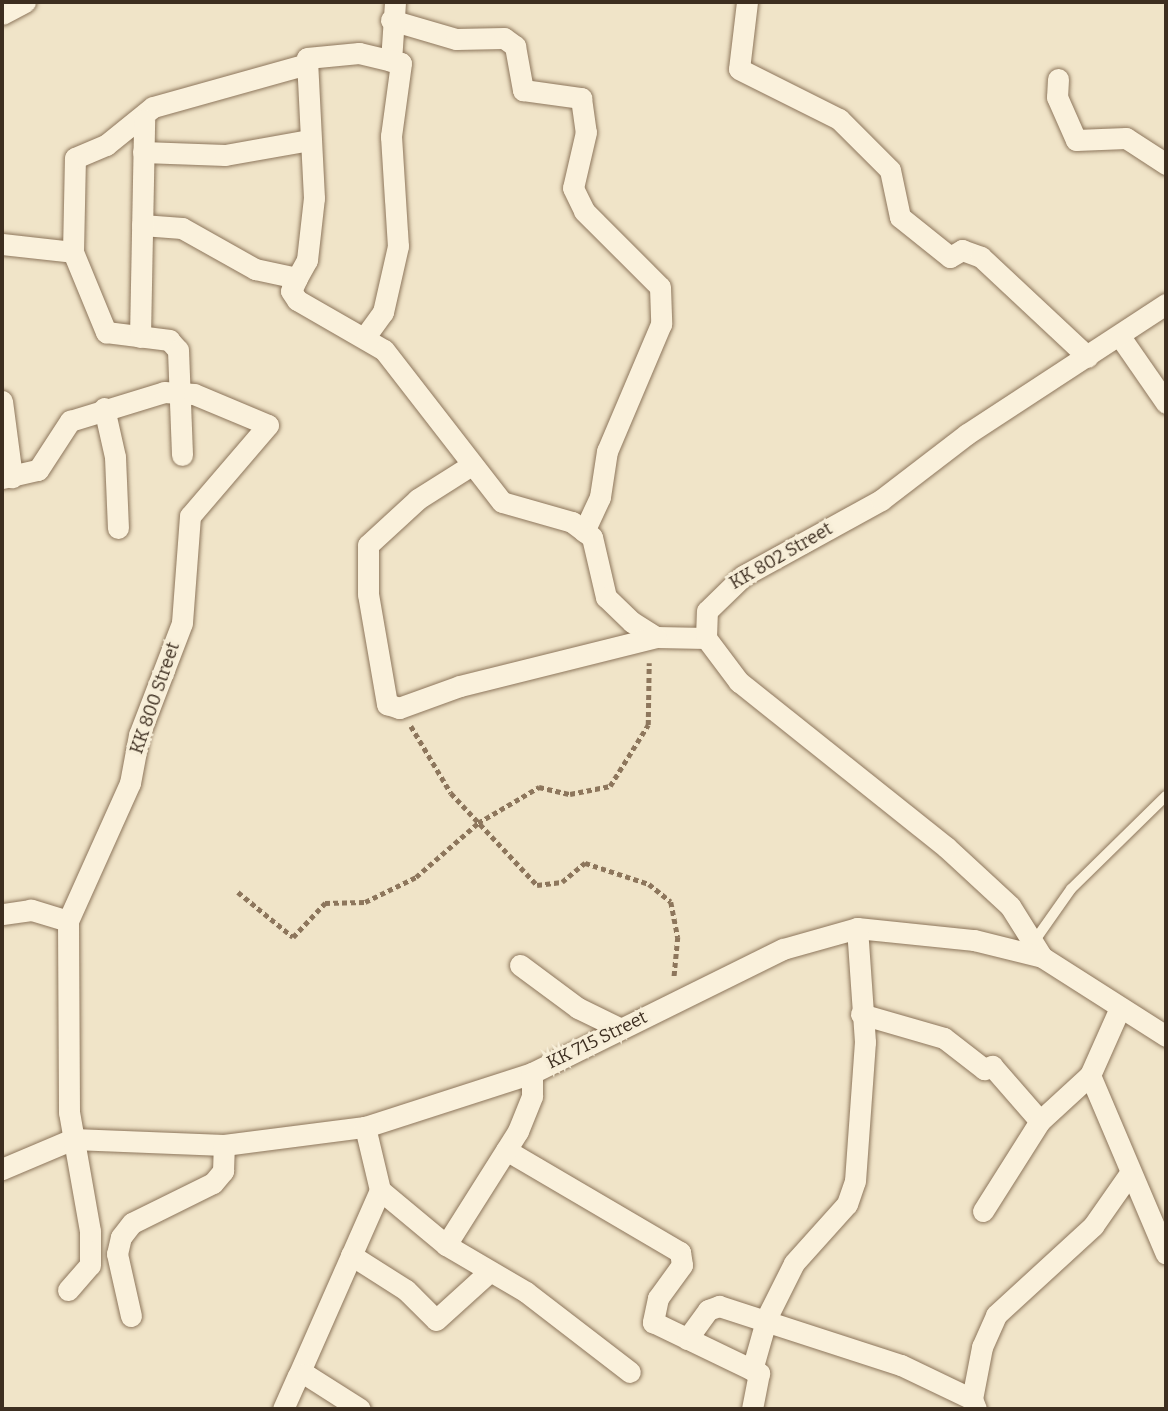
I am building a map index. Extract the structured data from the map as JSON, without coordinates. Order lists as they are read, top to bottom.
{
  "streets": {
    "street": ["KK 802 Street", "KK 800 Street", "KK 715 Street"]
  }
}
